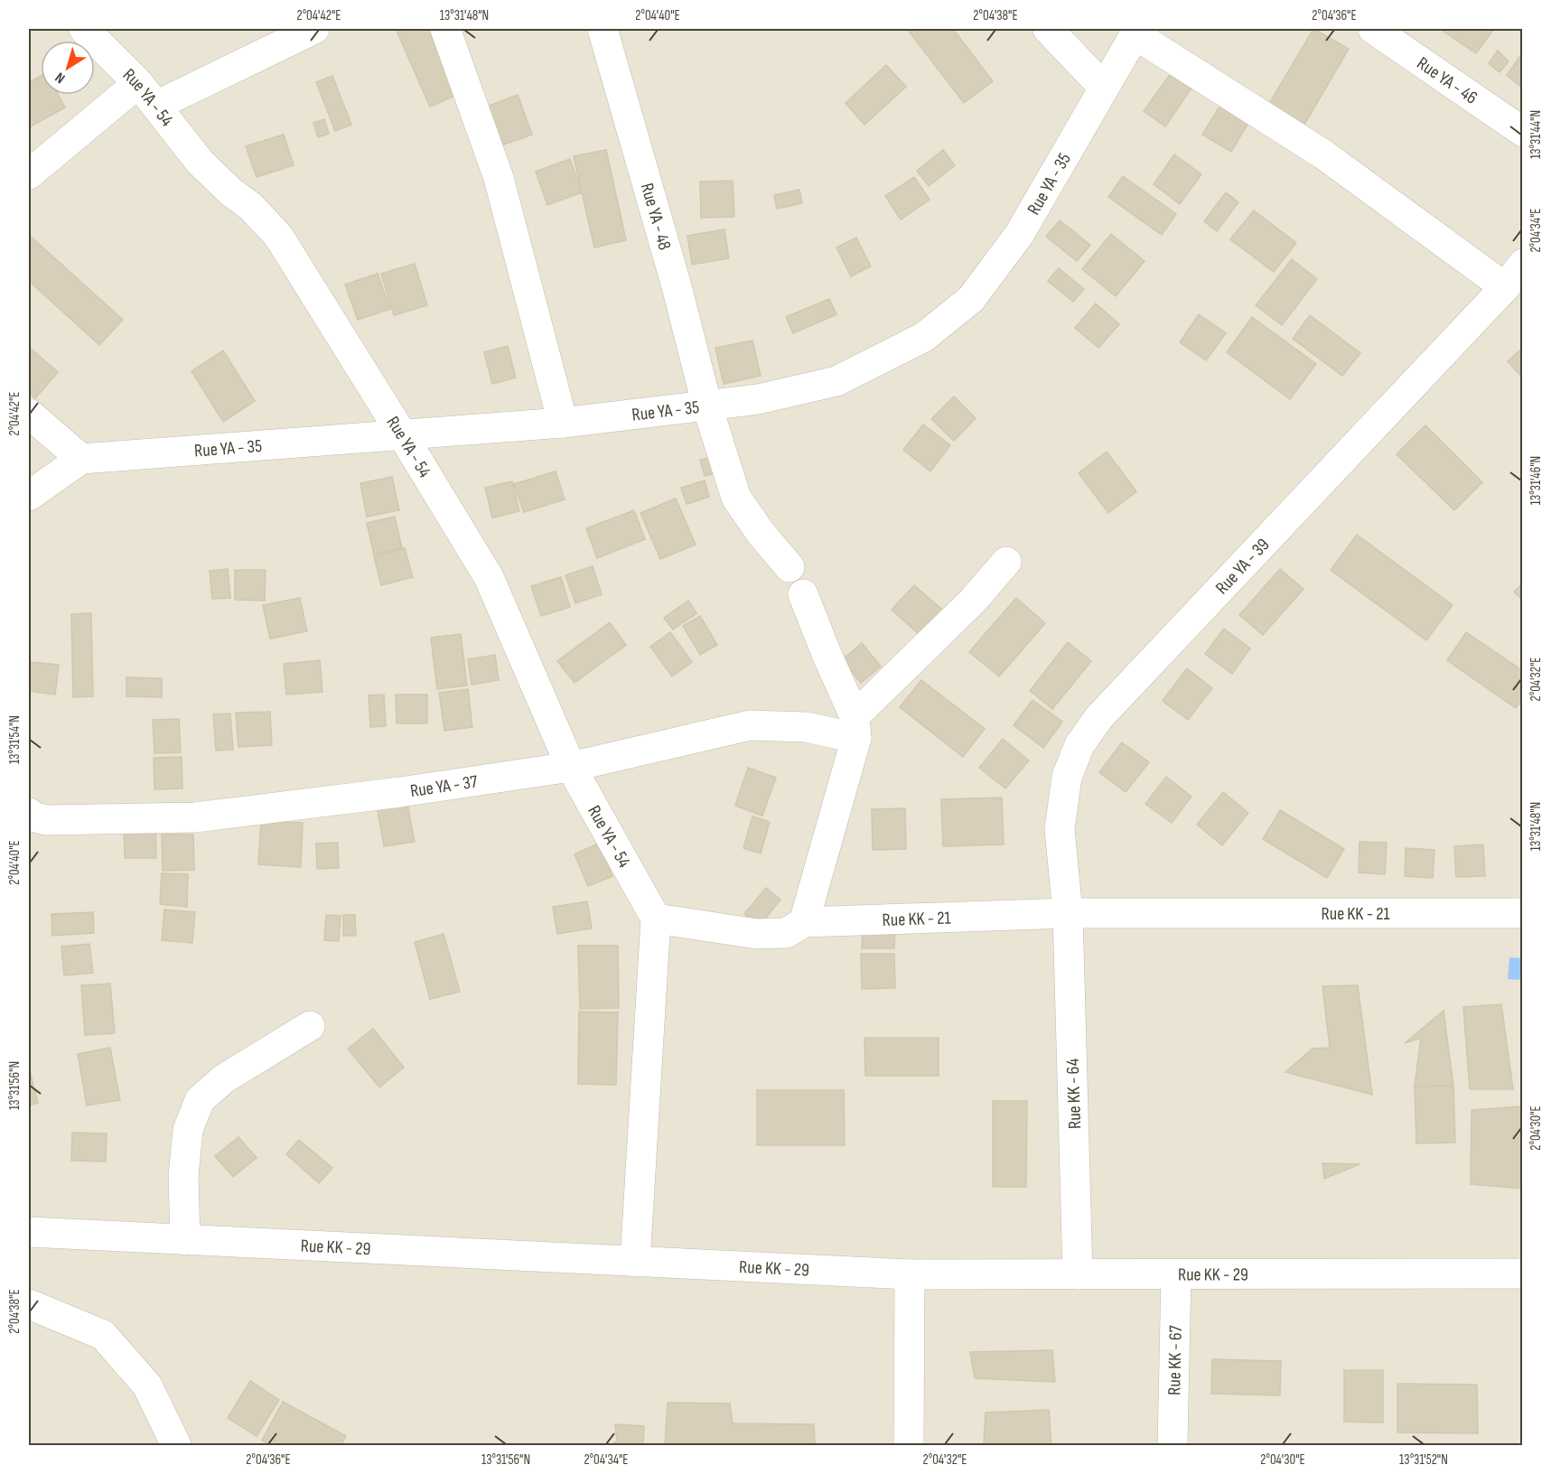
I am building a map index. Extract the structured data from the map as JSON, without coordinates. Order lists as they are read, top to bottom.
{
  "streets": {
    "street": [
      "Rue YA - 46",
      "Rue YA - 54",
      "Rue YA - 35",
      "Rue YA - 48",
      "Rue YA - 39",
      "Rue YA - 37",
      "Rue KK - 21",
      "Rue KK - 64",
      "Rue KK - 29",
      "Rue KK - 67"
    ]
  },
  "crossings": [
    ["Rue YA - 54", "Rue YA - 35"],
    ["Rue YA - 54", "Rue YA - 37"],
    ["Rue YA - 54", "Rue KK - 21"],
    ["Rue YA - 35", "Rue YA - 48"],
    ["Rue YA - 39", "Rue KK - 21"],
    ["Rue YA - 39", "Rue KK - 64"],
    ["Rue KK - 21", "Rue KK - 64"],
    ["Rue KK - 64", "Rue KK - 29"],
    ["Rue KK - 29", "Rue KK - 67"]
  ],
  "north": "bottom left",
  "coordinates": [
    "2°04'42\"E",
    "13°31'48\"N",
    "2°04'40\"E",
    "2°04'38\"E",
    "2°04'36\"E",
    "13°31'44\"N",
    "2°04'34\"E",
    "13°31'46\"N",
    "2°04'32\"E",
    "13°31'54\"N",
    "13°31'56\"N",
    "2°04'30\"E",
    "13°31'52\"N"
  ]
}
